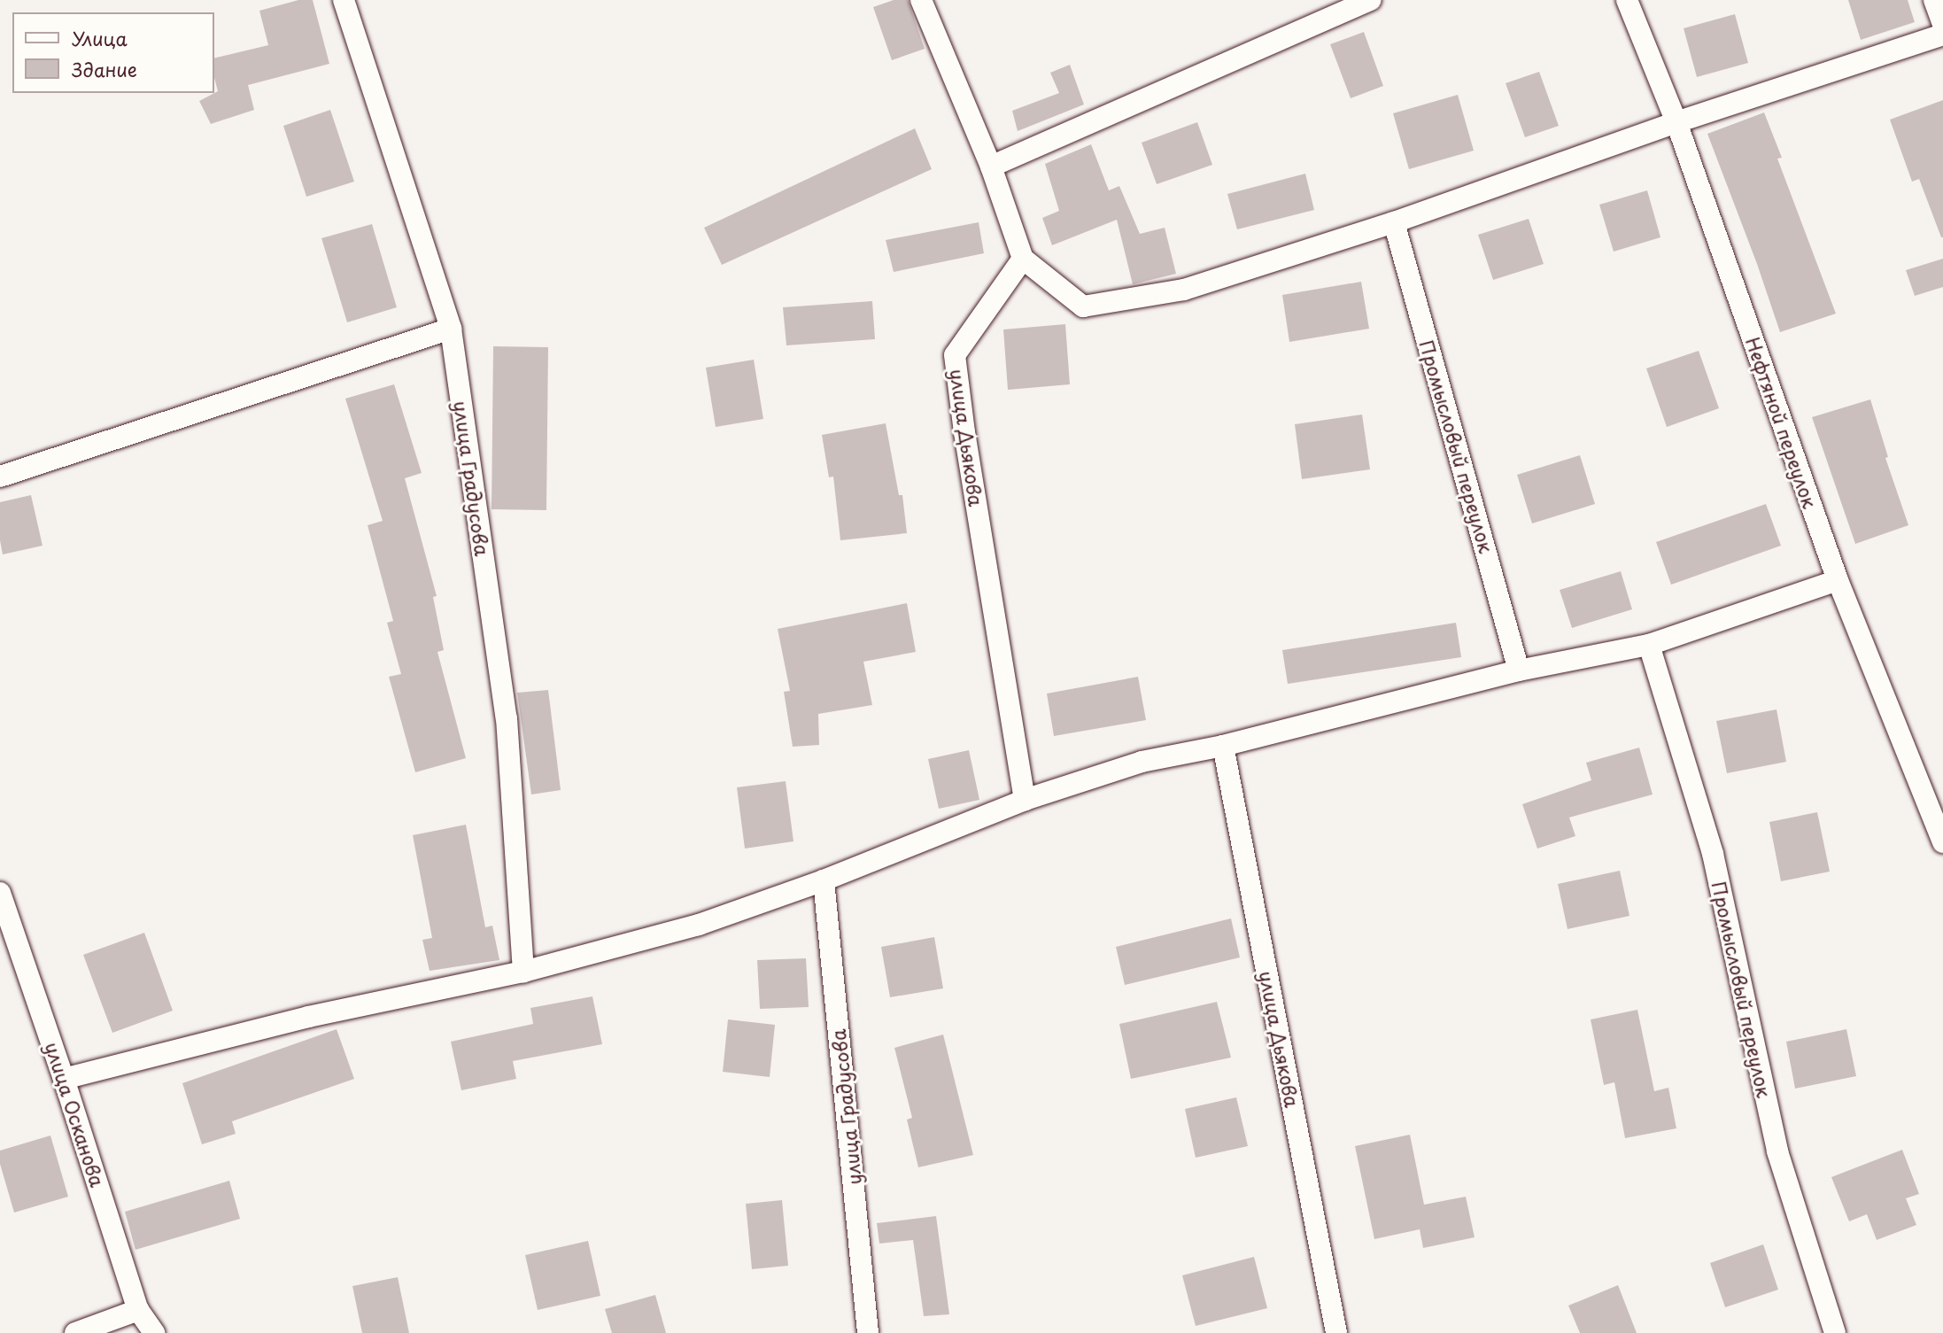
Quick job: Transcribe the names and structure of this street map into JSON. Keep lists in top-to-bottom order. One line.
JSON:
{"streets":{"street":["Нефтяной переулок","улица Дьякова","Промысловый переулок","улица Градусова","улица Осканова"]},"legend":["Улица","Здание"]}
